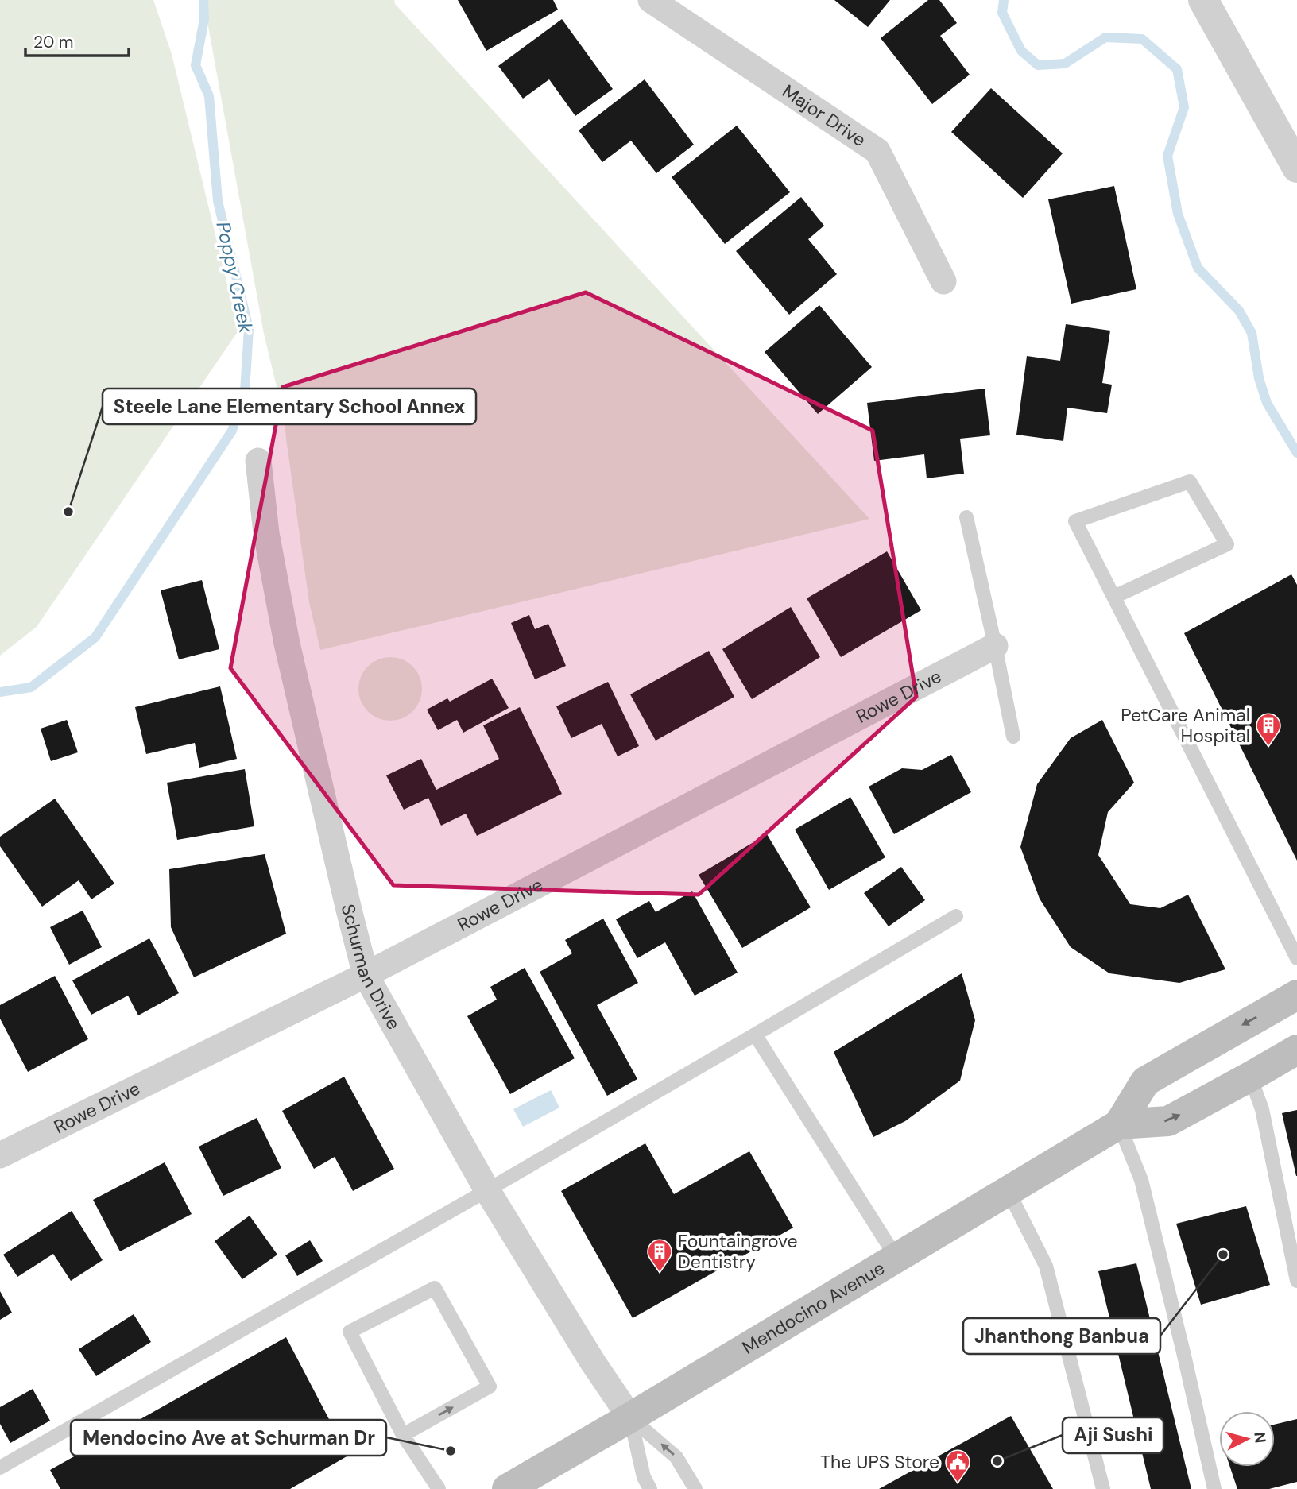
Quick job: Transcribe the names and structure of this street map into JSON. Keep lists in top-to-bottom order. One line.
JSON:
{"streets":{"main road":["Mendocino Avenue"],"street":["Major Drive","Rowe Drive","Schurman Drive"]},"crossings":[["Rowe Drive","Schurman Drive"],["Schurman Drive","Mendocino Avenue"]],"water":["Poppy Creek"],"places":{"other":["Steele Lane Elementary School Annex","Jhanthong Banbua","Mendocino Ave at Schurman Dr","Aji Sushi"],"building":["PetCare Animal Hospital","Fountaingrove Dentistry"],"public building":["The UPS Store"]},"scale_bar":"20 m","north":"right"}
